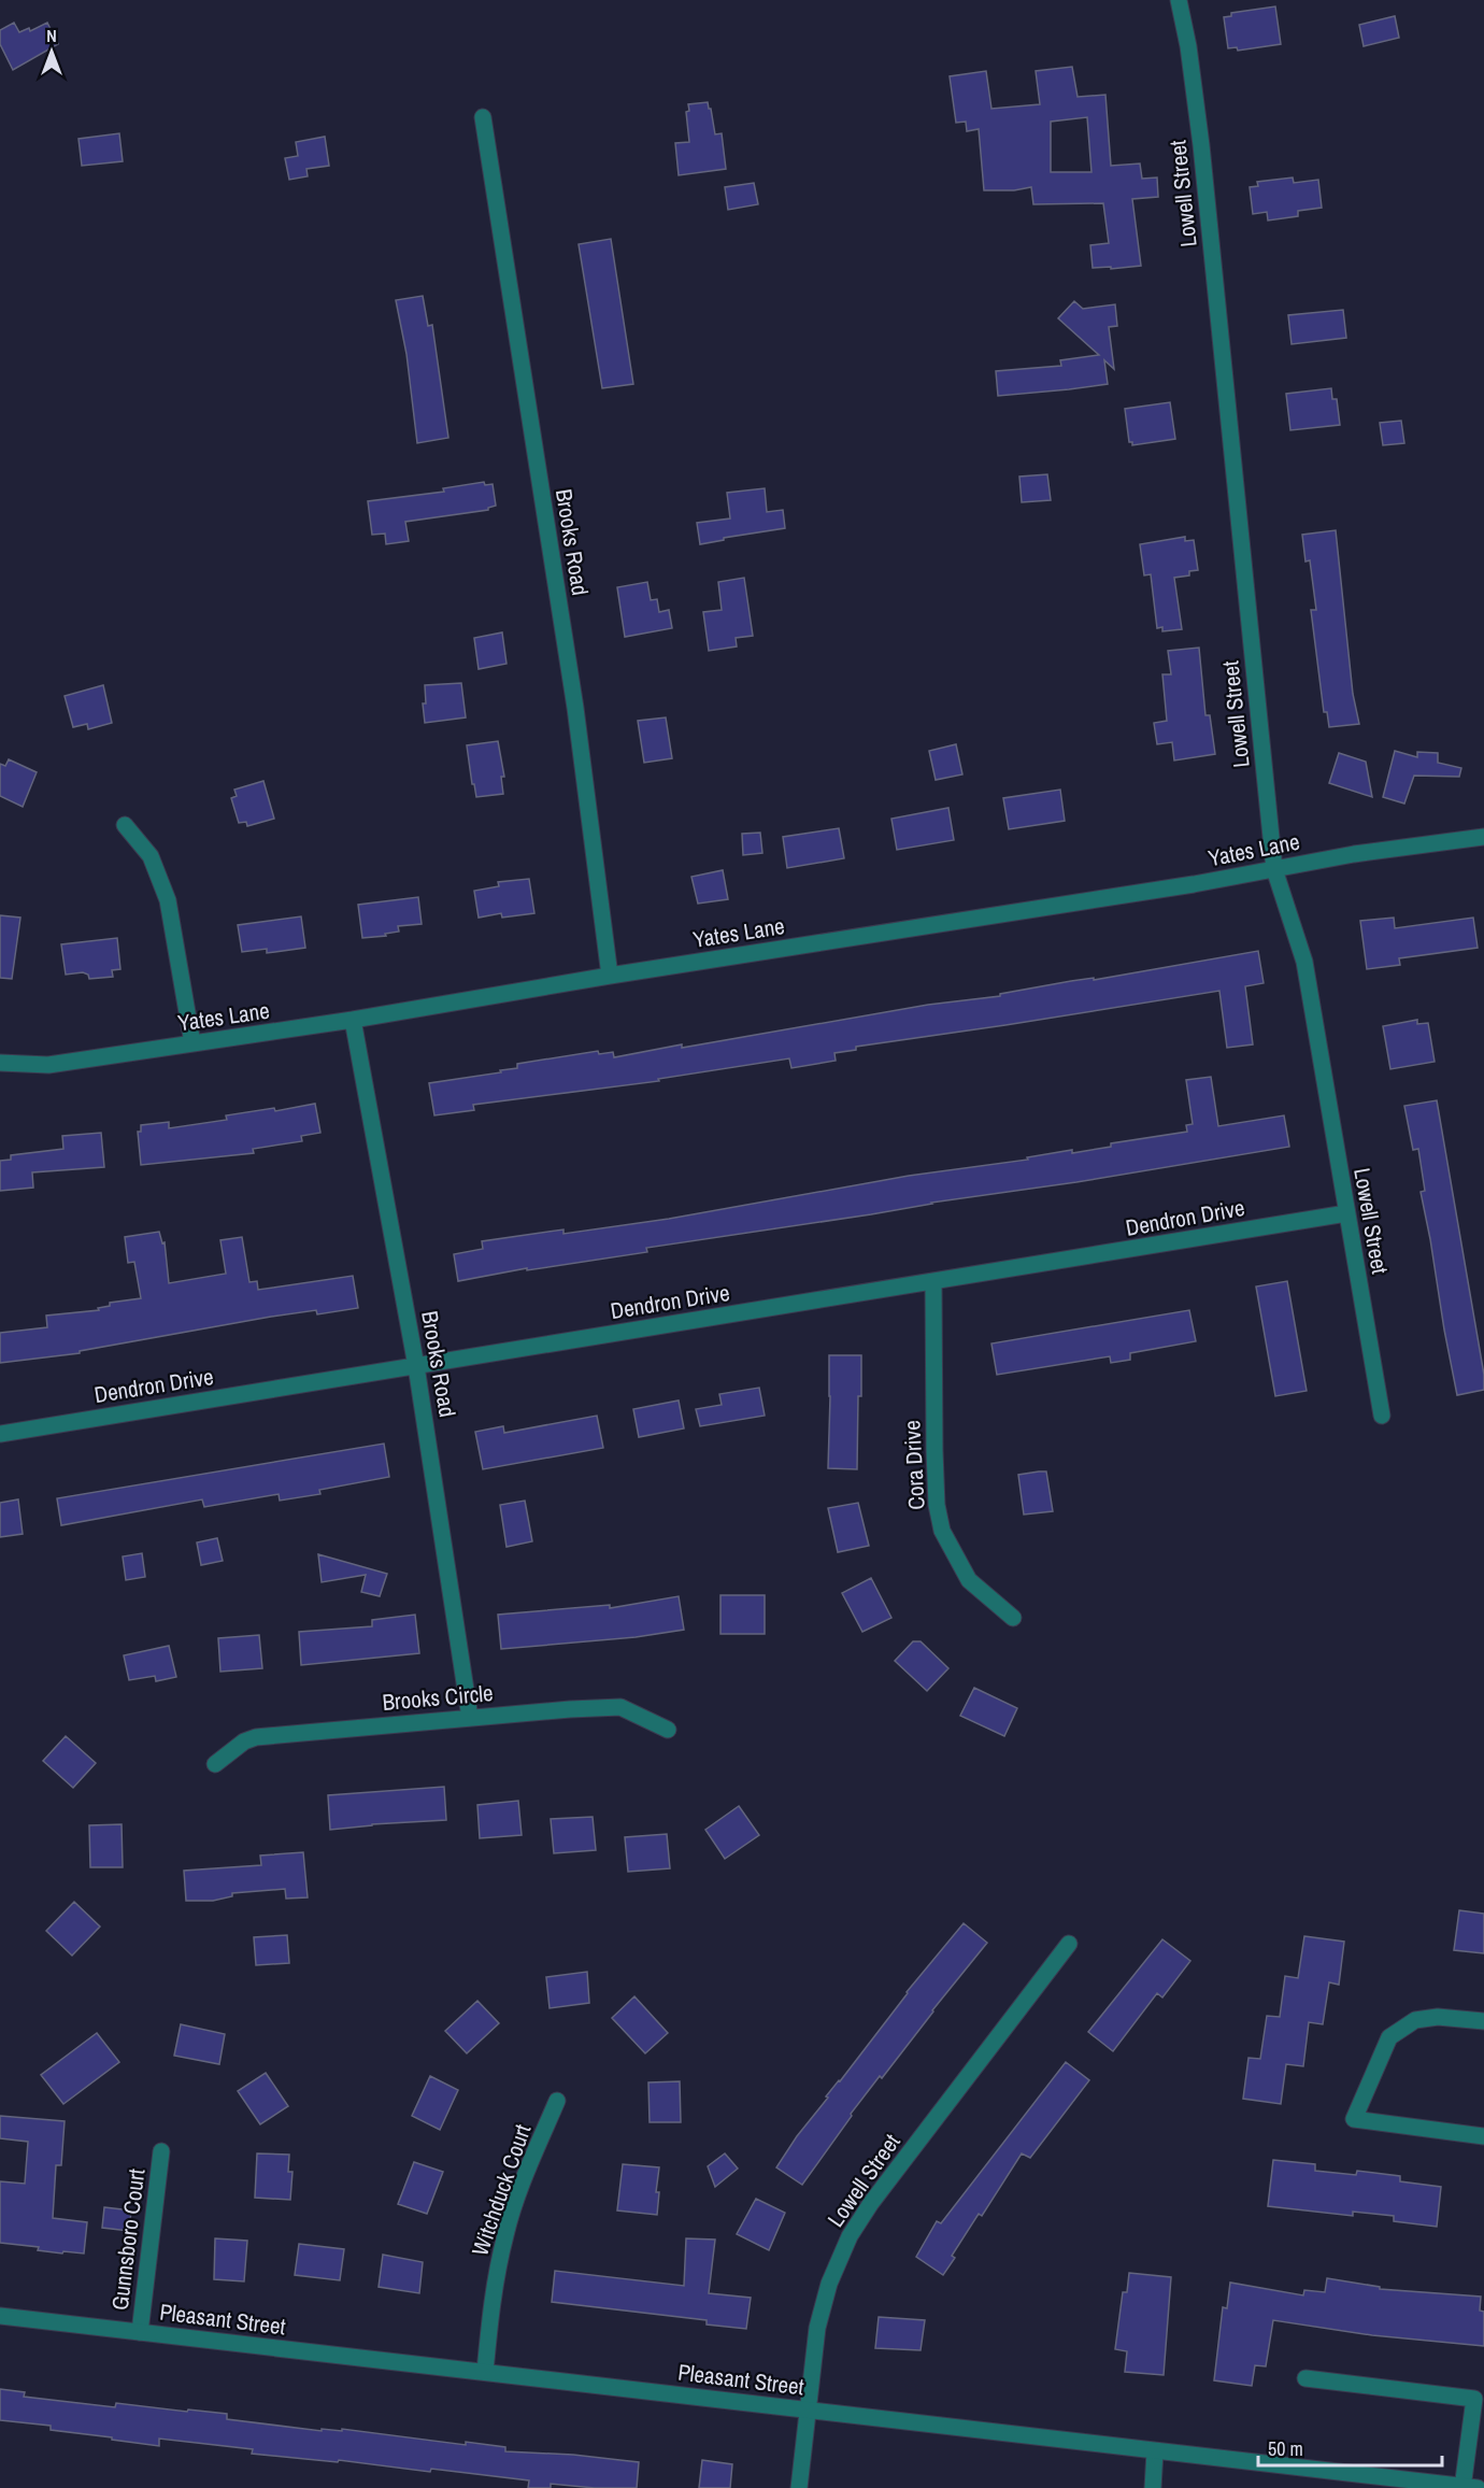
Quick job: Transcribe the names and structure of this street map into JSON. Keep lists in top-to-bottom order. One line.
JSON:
{"streets":{"street":["Lowell Street","Brooks Road","Yates Lane","Dendron Drive","Cora Drive","Brooks Circle","Witchduck Court","Gunnsboro Court","Pleasant Street"]},"crossings":[["Lowell Street","Yates Lane"],["Lowell Street","Dendron Drive"],["Lowell Street","Pleasant Street"],["Brooks Road","Yates Lane"],["Brooks Road","Dendron Drive"],["Brooks Road","Brooks Circle"],["Dendron Drive","Cora Drive"],["Witchduck Court","Pleasant Street"],["Gunnsboro Court","Pleasant Street"]],"scale_bar":"50 m","north":"top"}
